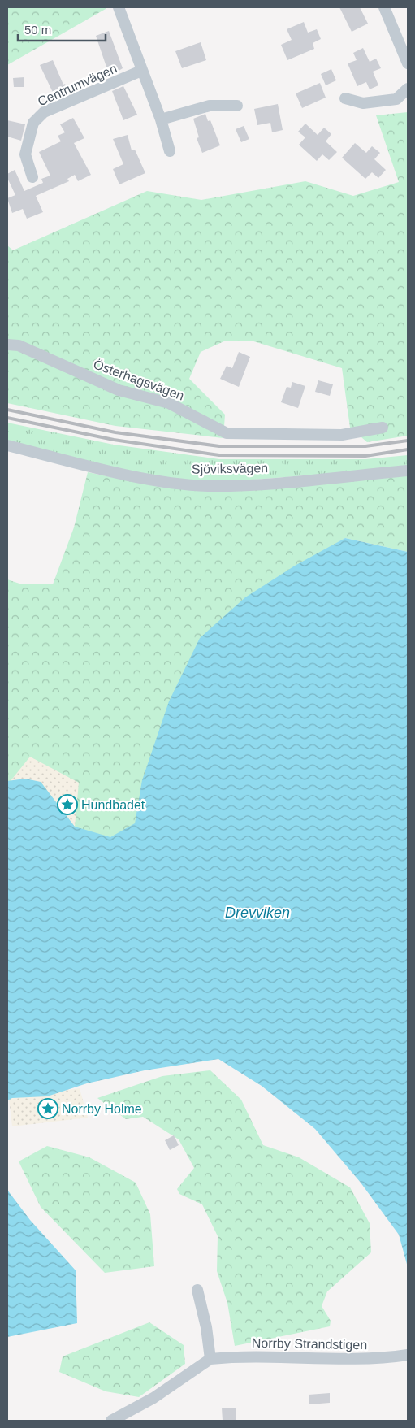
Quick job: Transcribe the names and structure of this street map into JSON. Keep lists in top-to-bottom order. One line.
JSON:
{"streets":{"street":["Centrumvägen","Österhagsvägen","Sjöviksvägen","Norrby Strandstigen"]},"water":["Drevviken"],"places":{"place":["Hundbadet","Norrby Holme"]},"scale_bar":"50 m"}
